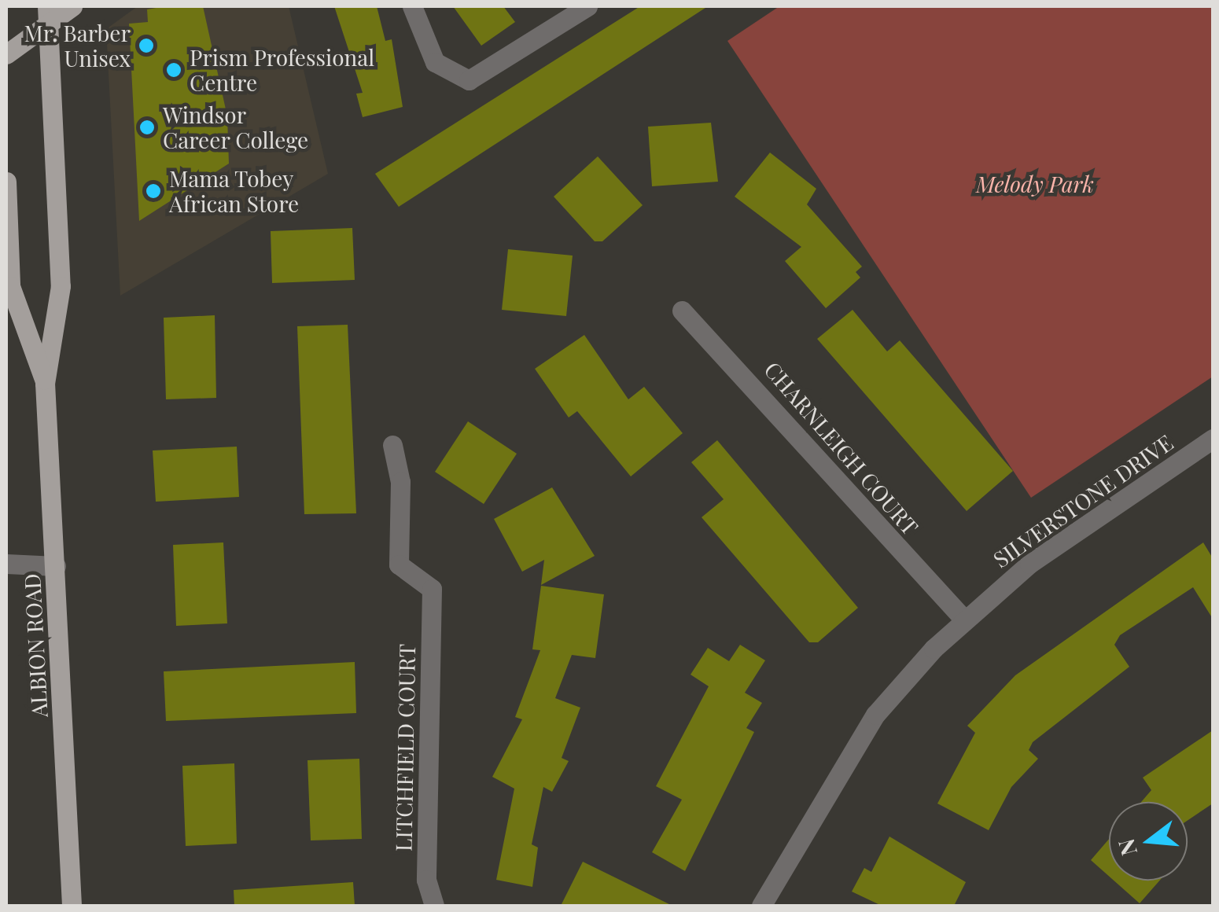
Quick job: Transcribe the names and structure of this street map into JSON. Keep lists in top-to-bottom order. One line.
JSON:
{"streets":{"main road":["ALBION ROAD"],"street":["CHARNLEIGH COURT","SILVERSTONE DRIVE","LITCHFIELD COURT"]},"crossings":[["CHARNLEIGH COURT","SILVERSTONE DRIVE"]],"parks":["Melody Park"],"places":["Mr. Barber Unisex","Prism Professional Centre","Windsor Career College","Mama Tobey African Store"],"north":"left"}
